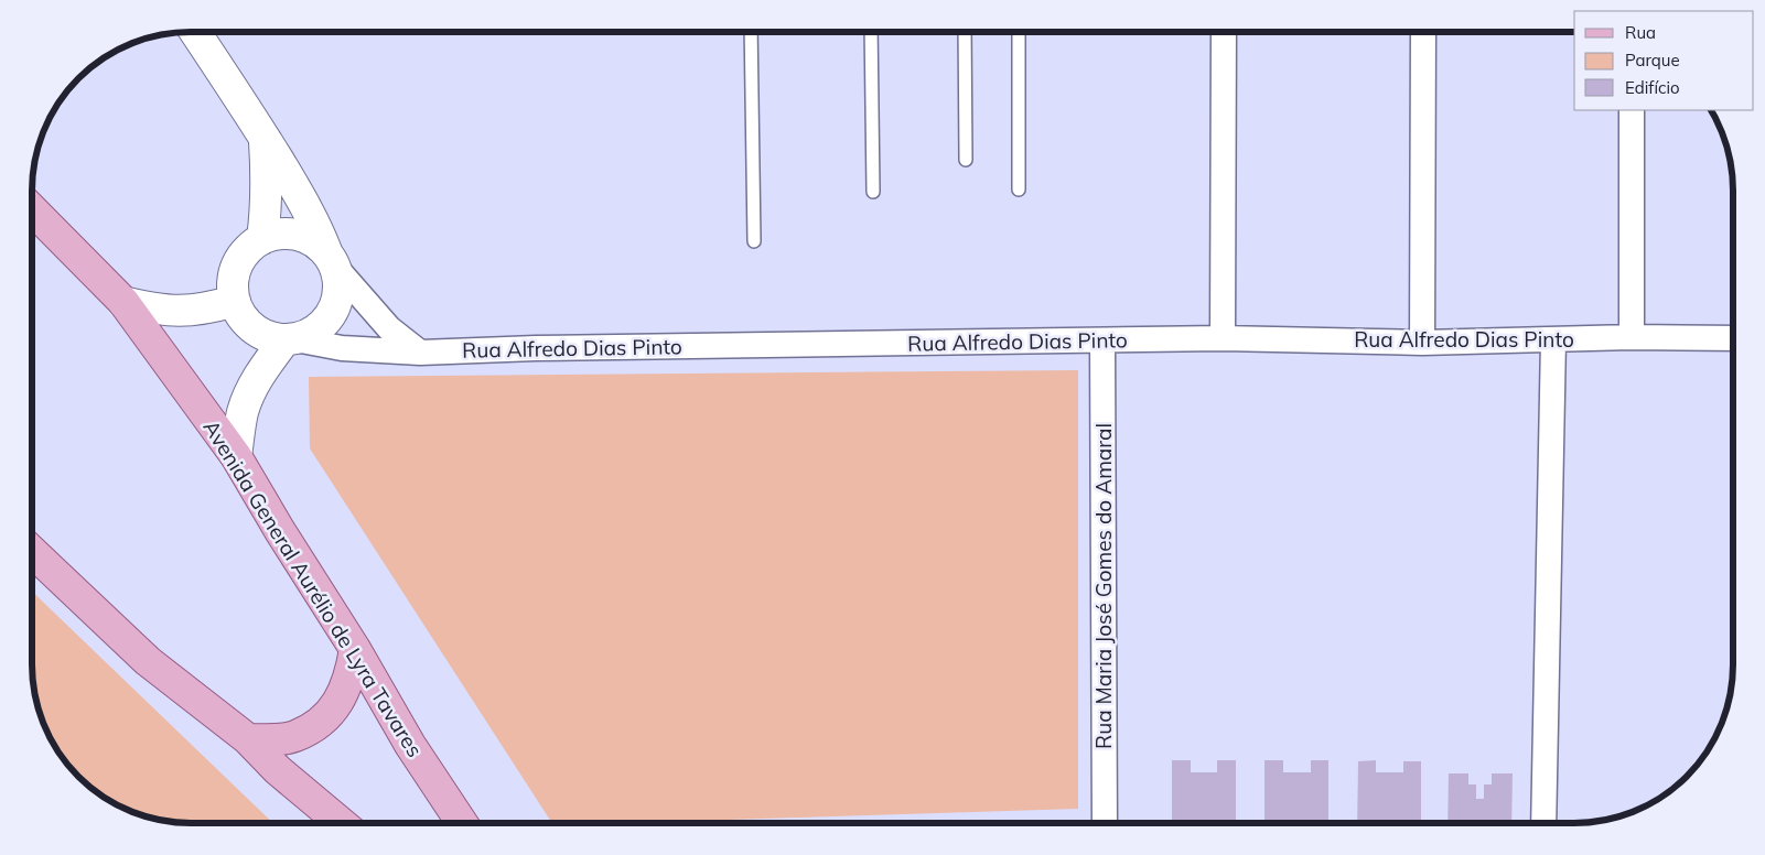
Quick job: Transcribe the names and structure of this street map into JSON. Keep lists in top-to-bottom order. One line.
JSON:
{"streets":{"main road":["Avenida General Aurélio de Lyra Tavares"],"street":["Rua Alfredo Dias Pinto","Rua Maria José Gomes do Amaral"]},"crossings":[["Rua Alfredo Dias Pinto","Rua Maria José Gomes do Amaral"]],"legend":["Rua","Parque","Edifício"]}
